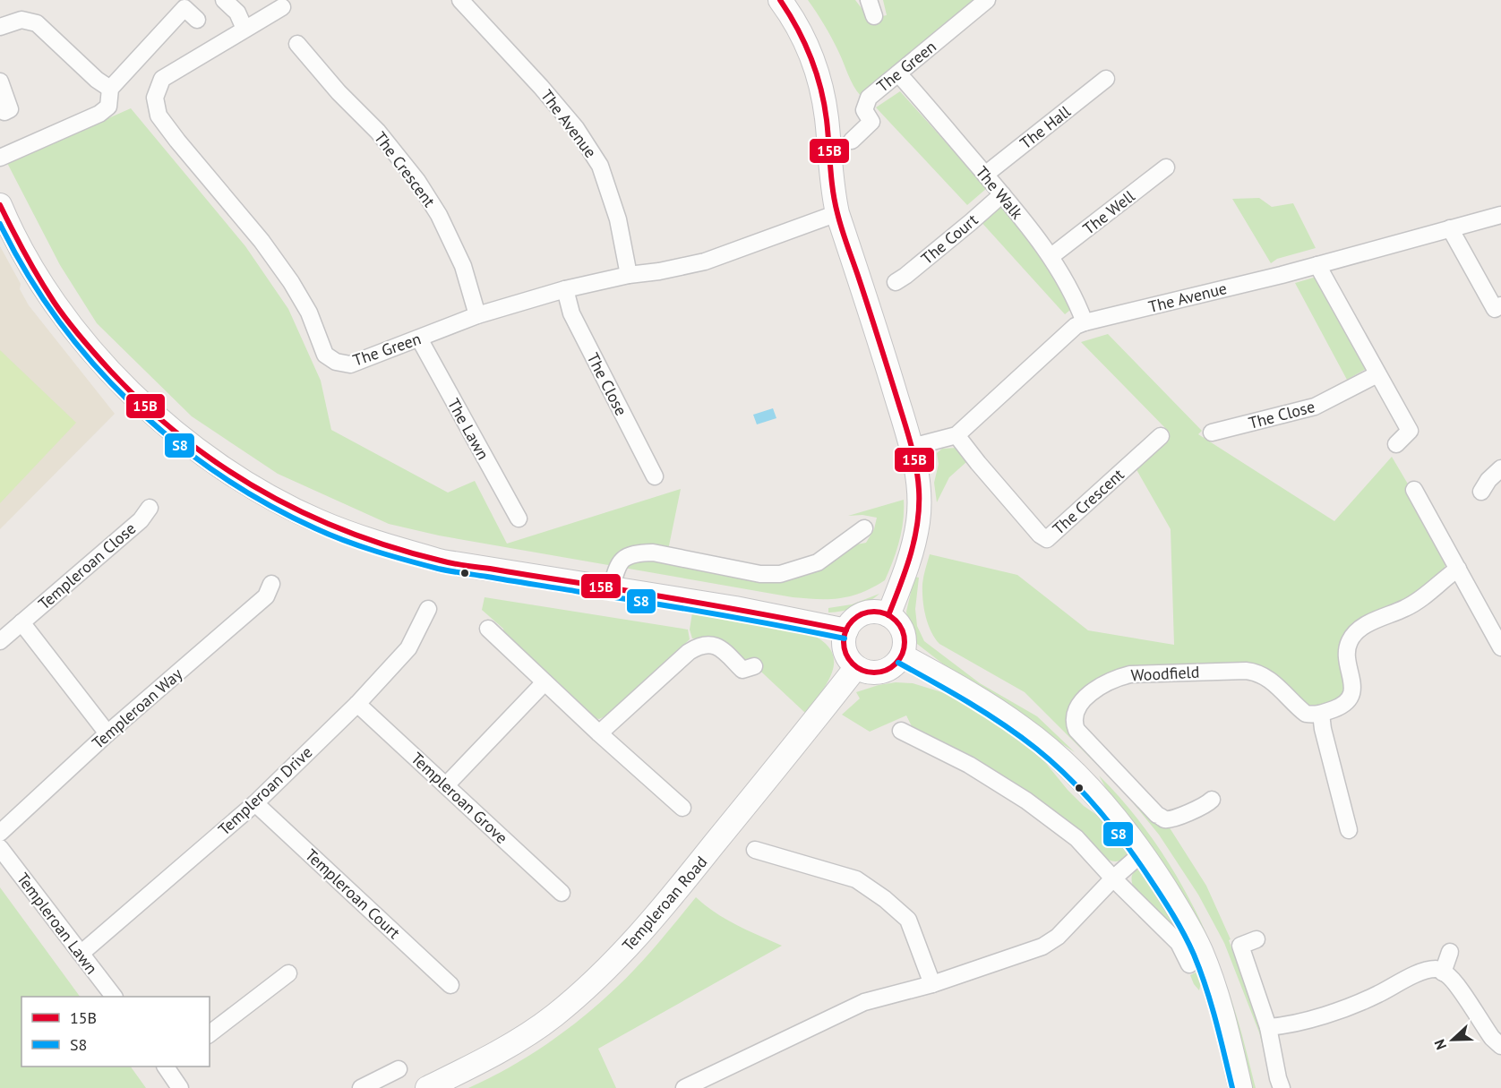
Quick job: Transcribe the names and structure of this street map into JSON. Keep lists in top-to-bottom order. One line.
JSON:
{"streets":{"main road":["Templeroan Road"],"street":["The Green","The Avenue","The Hall","The Crescent","The Walk","The Well","The Court","The Close","The Lawn","Templeroan Close","Woodfield","Templeroan Way","Templeroan Drive","Templeroan Grove","Templeroan Court","Templeroan Lawn"]},"crossings":[["The Green","The Avenue"],["The Green","The Crescent"],["The Green","The Walk"],["The Green","The Close"],["The Green","The Lawn"],["The Avenue","The Crescent"],["The Avenue","The Walk"],["The Hall","The Walk"],["The Walk","The Well"],["The Walk","The Court"],["Templeroan Drive","Templeroan Grove"],["Templeroan Drive","Templeroan Court"],["Templeroan Drive","Templeroan Lawn"]],"lines":["transit line 15B","transit line S8"],"legend":["15B","S8"],"north":"left"}
